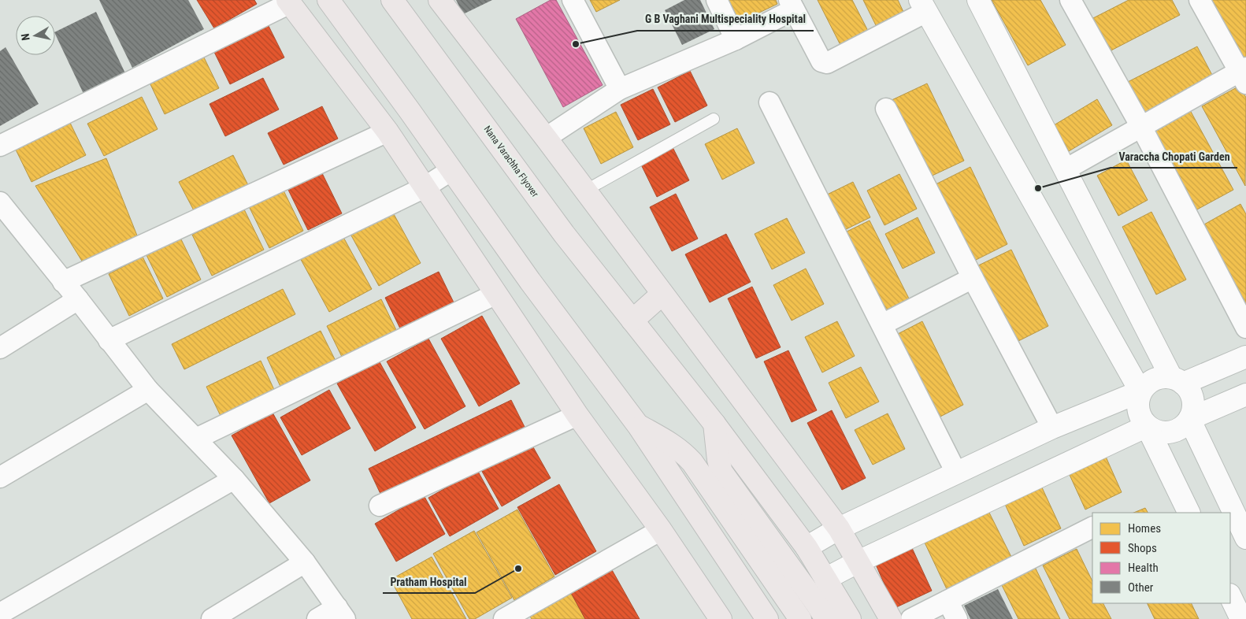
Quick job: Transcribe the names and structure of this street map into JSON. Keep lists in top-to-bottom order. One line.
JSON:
{"streets":{"main road":["Nana Varachha Flyover"]},"places":["G B Vaghani Multispeciality Hospital","Varaccha Chopati Garden","Pratham Hospital"],"legend":["Homes","Shops","Health","Other"],"north":"left"}
